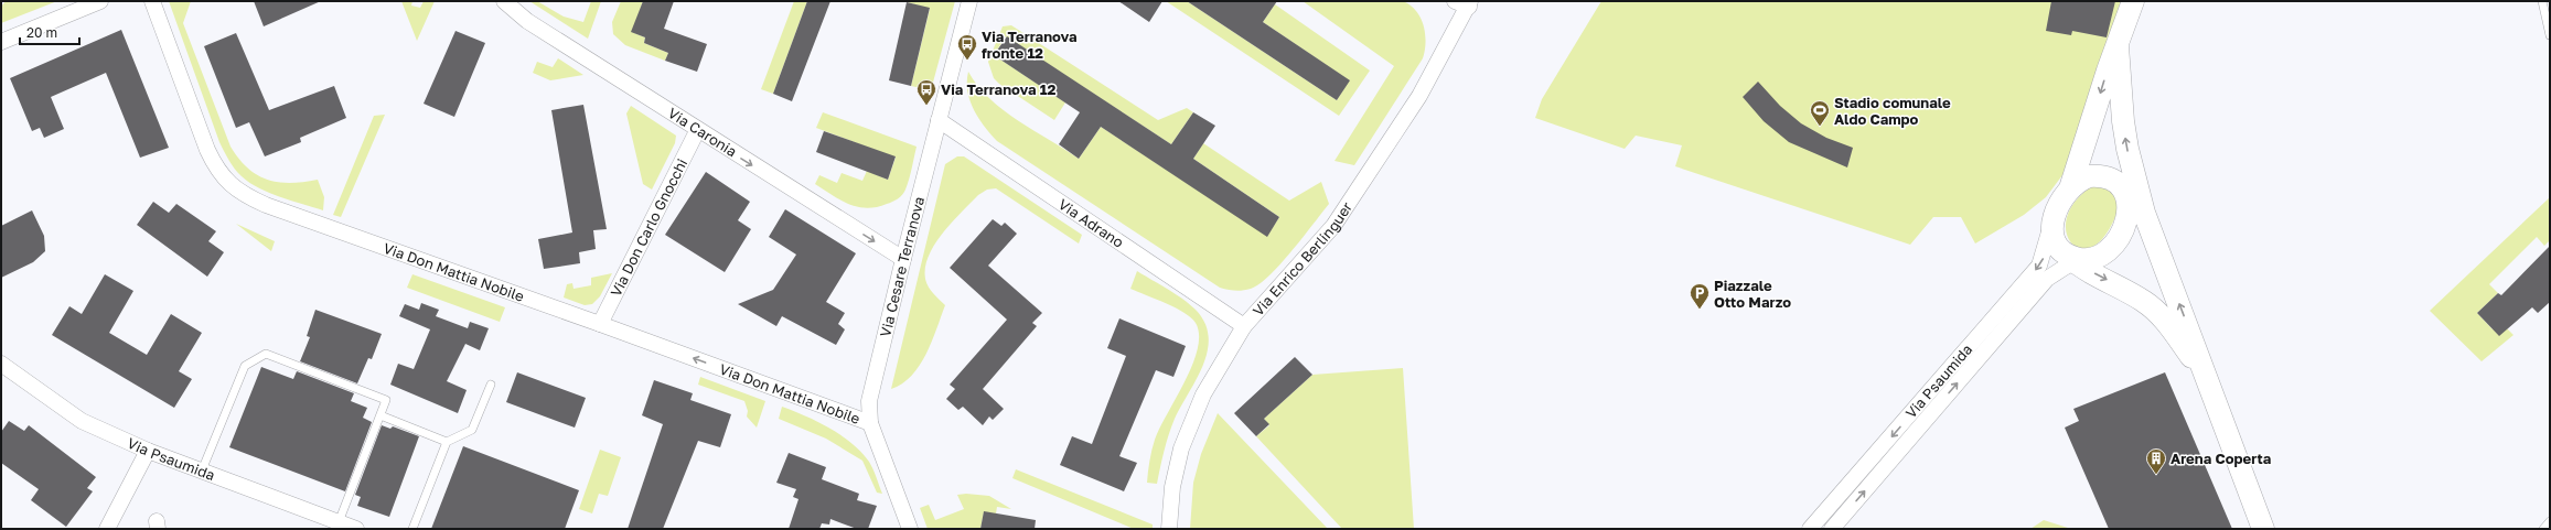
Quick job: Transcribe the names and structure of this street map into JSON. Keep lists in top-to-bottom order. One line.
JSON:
{"streets":{"street":["Via Caronia","Via Adrano","Via Don Carlo Gnocchi","Via Enrico Berlinguer","Via Cesare Terranova","Via Don Mattia Nobile","Via Psaumida"]},"crossings":[["Via Caronia","Via Don Carlo Gnocchi"],["Via Caronia","Via Cesare Terranova"],["Via Adrano","Via Enrico Berlinguer"],["Via Adrano","Via Cesare Terranova"],["Via Don Carlo Gnocchi","Via Don Mattia Nobile"],["Via Cesare Terranova","Via Don Mattia Nobile"]],"one_way":["Via Caronia"],"places":{"bus stop":["Via Terranova fronte 12","Via Terranova 12"],"sports":["Stadio comunale Aldo Campo"],"parking":["Piazzale Otto Marzo"],"building":["Arena Coperta"]},"scale_bar":"20 m"}
